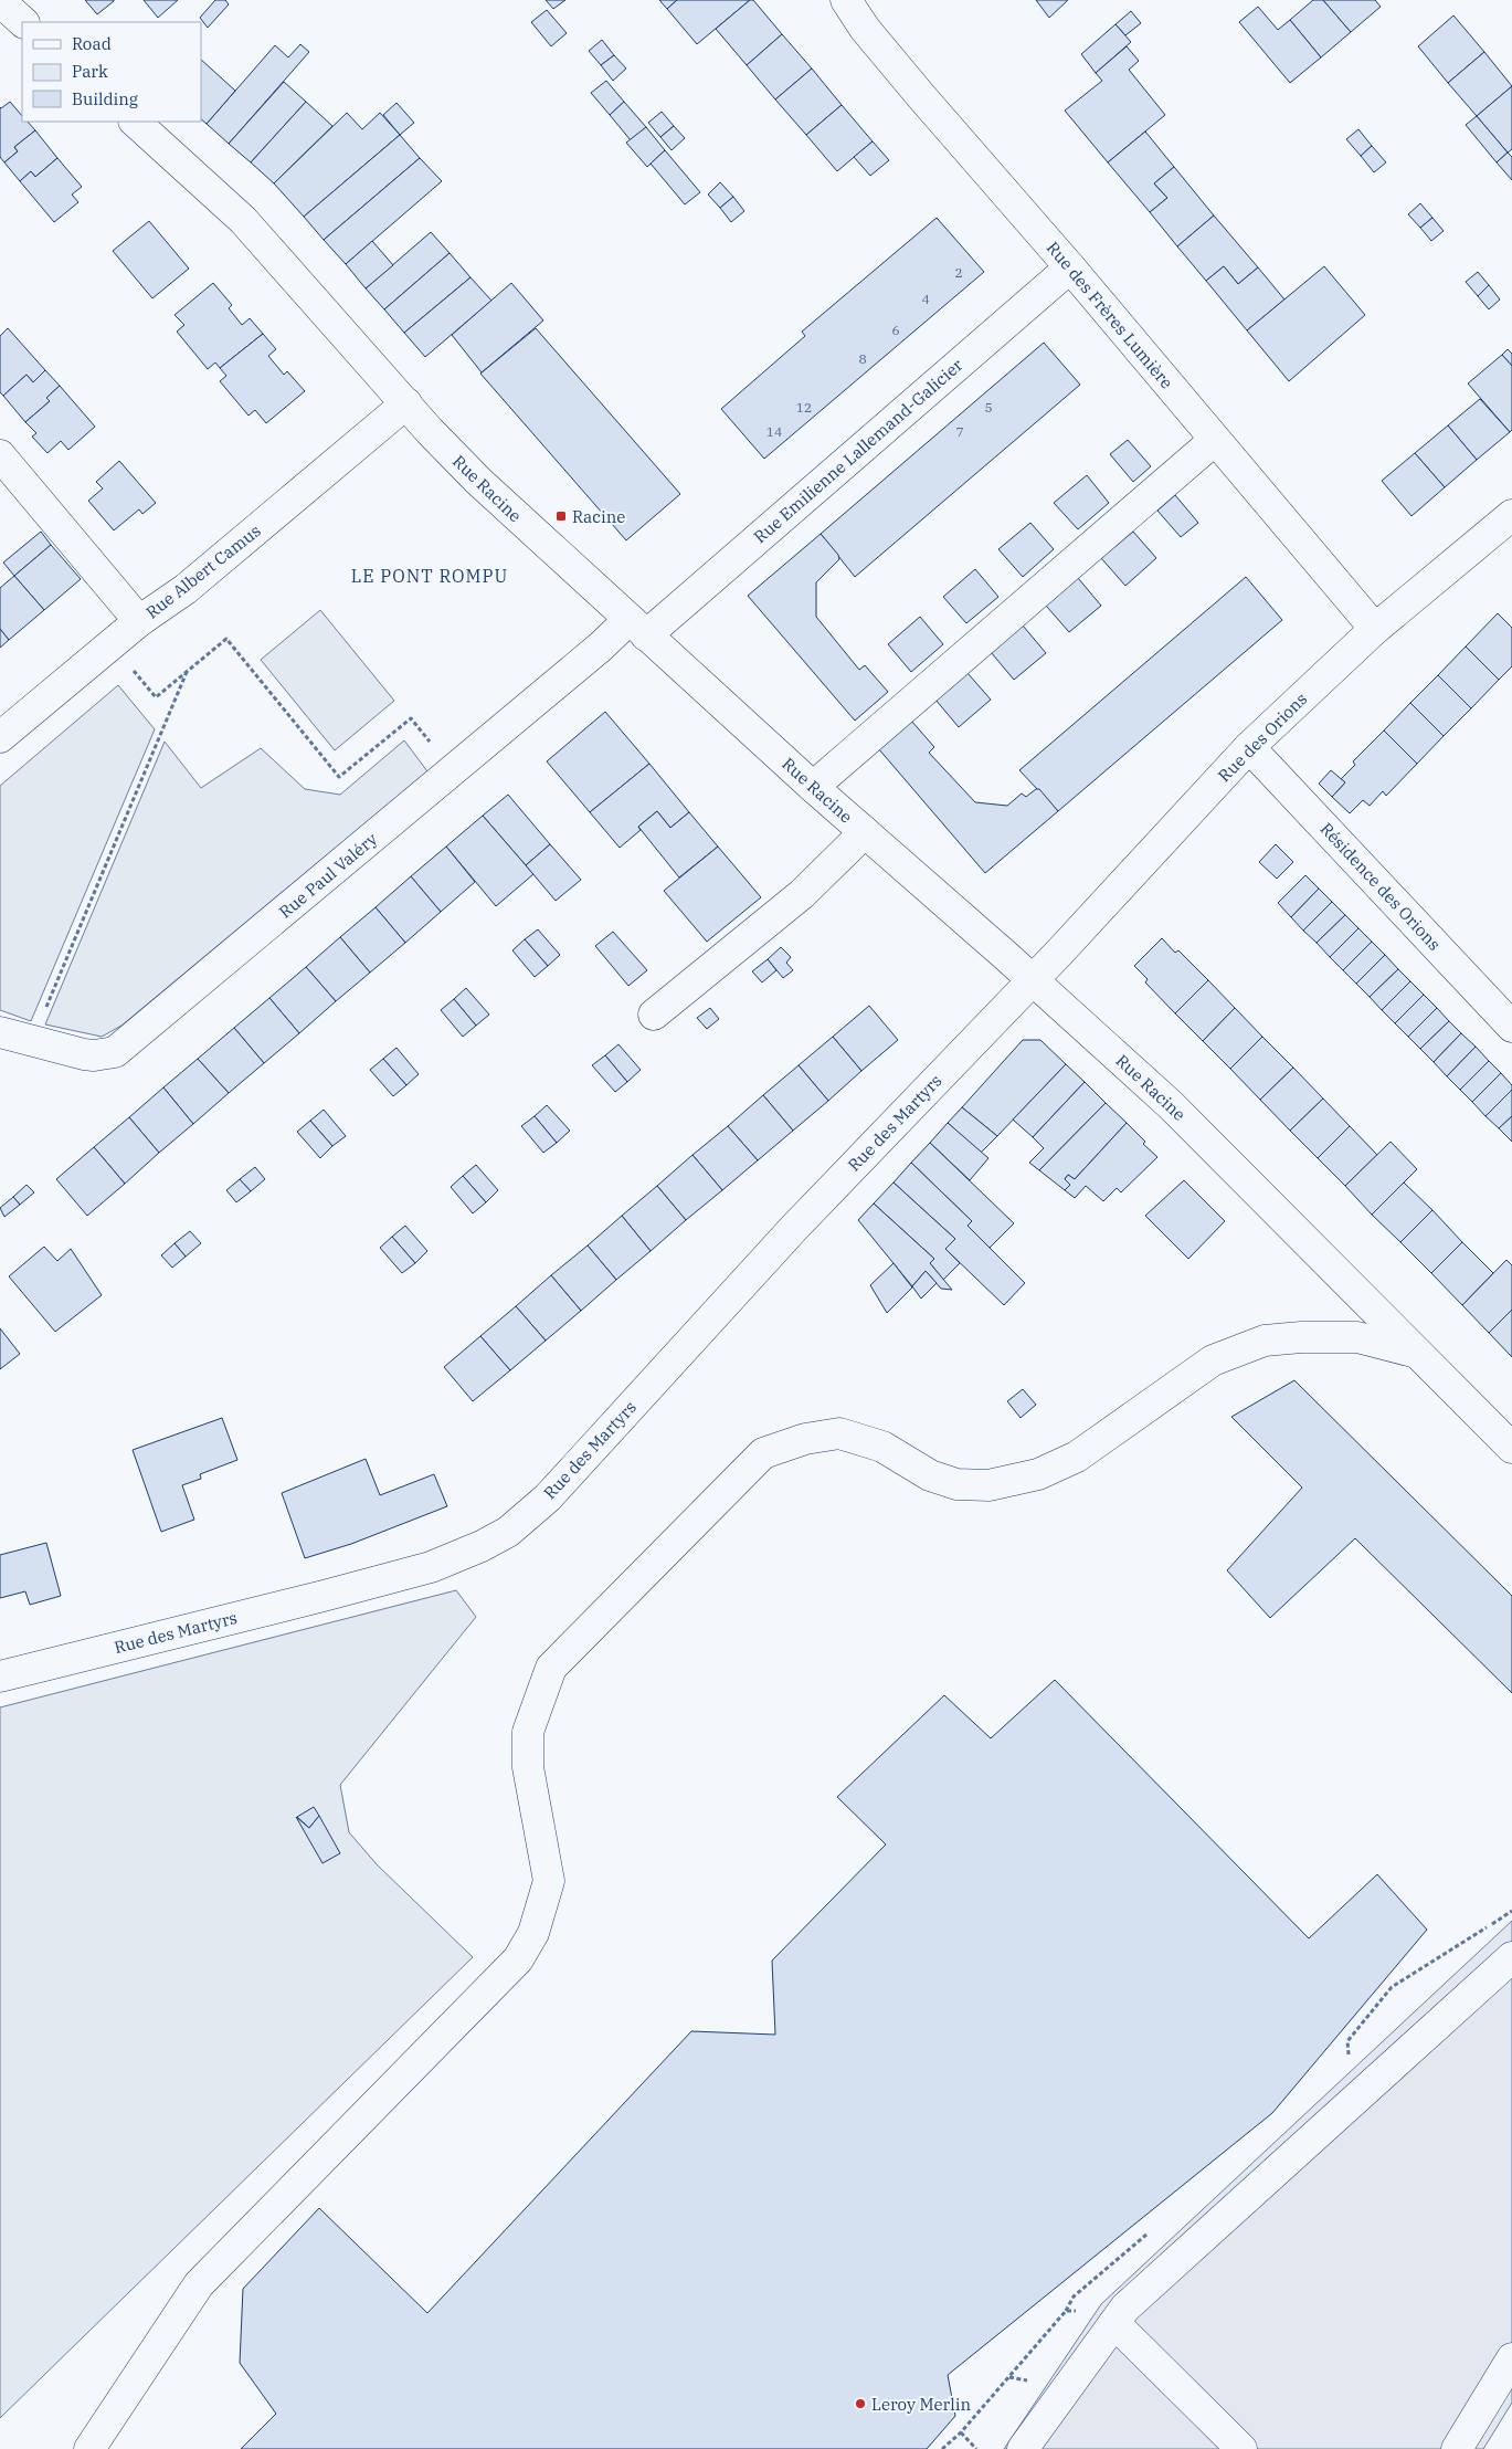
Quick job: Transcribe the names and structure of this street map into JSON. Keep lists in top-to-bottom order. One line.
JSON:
{"streets":{"street":["Rue des Frères Lumière","Rue Emilienne Lallemand-Galicier","Rue Racine","Rue Albert Camus","Rue des Orions","Rue Paul Valéry","Résidence des Orions","Rue des Martyrs"]},"crossings":[["Rue des Frères Lumière","Rue Emilienne Lallemand-Galicier"],["Rue des Frères Lumière","Rue des Orions"],["Rue Emilienne Lallemand-Galicier","Rue Racine"],["Rue Emilienne Lallemand-Galicier","Rue Paul Valéry"],["Rue Racine","Rue Albert Camus"],["Rue Racine","Rue des Orions"],["Rue Racine","Rue Paul Valéry"],["Rue Racine","Rue des Martyrs"],["Rue des Orions","Résidence des Orions"],["Rue des Orions","Rue des Martyrs"]],"districts":["LE PONT ROMPU"],"places":{"transit":["Racine"],"other":["Leroy Merlin"]},"house_numbers":["2","4","6","8","12","5","14","7"],"legend":["Road","Park","Building"]}
